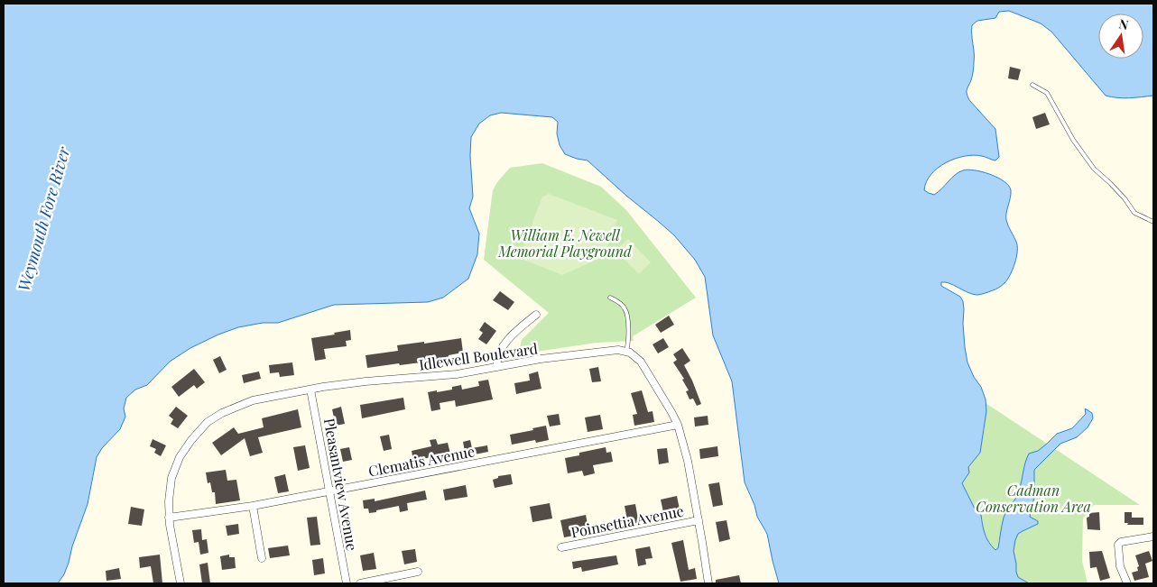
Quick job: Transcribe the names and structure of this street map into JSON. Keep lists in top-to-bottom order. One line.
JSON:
{"streets":{"street":["Idlewell Boulevard","Clematis Avenue","Pleasantview Avenue","Poinsettia Avenue"]},"crossings":[["Idlewell Boulevard","Clematis Avenue"],["Idlewell Boulevard","Pleasantview Avenue"],["Clematis Avenue","Pleasantview Avenue"]],"water":["Weymouth Fore River"],"parks":["William E. Newell Memorial Playground","Cadman Conservation Area"],"north":"top"}
